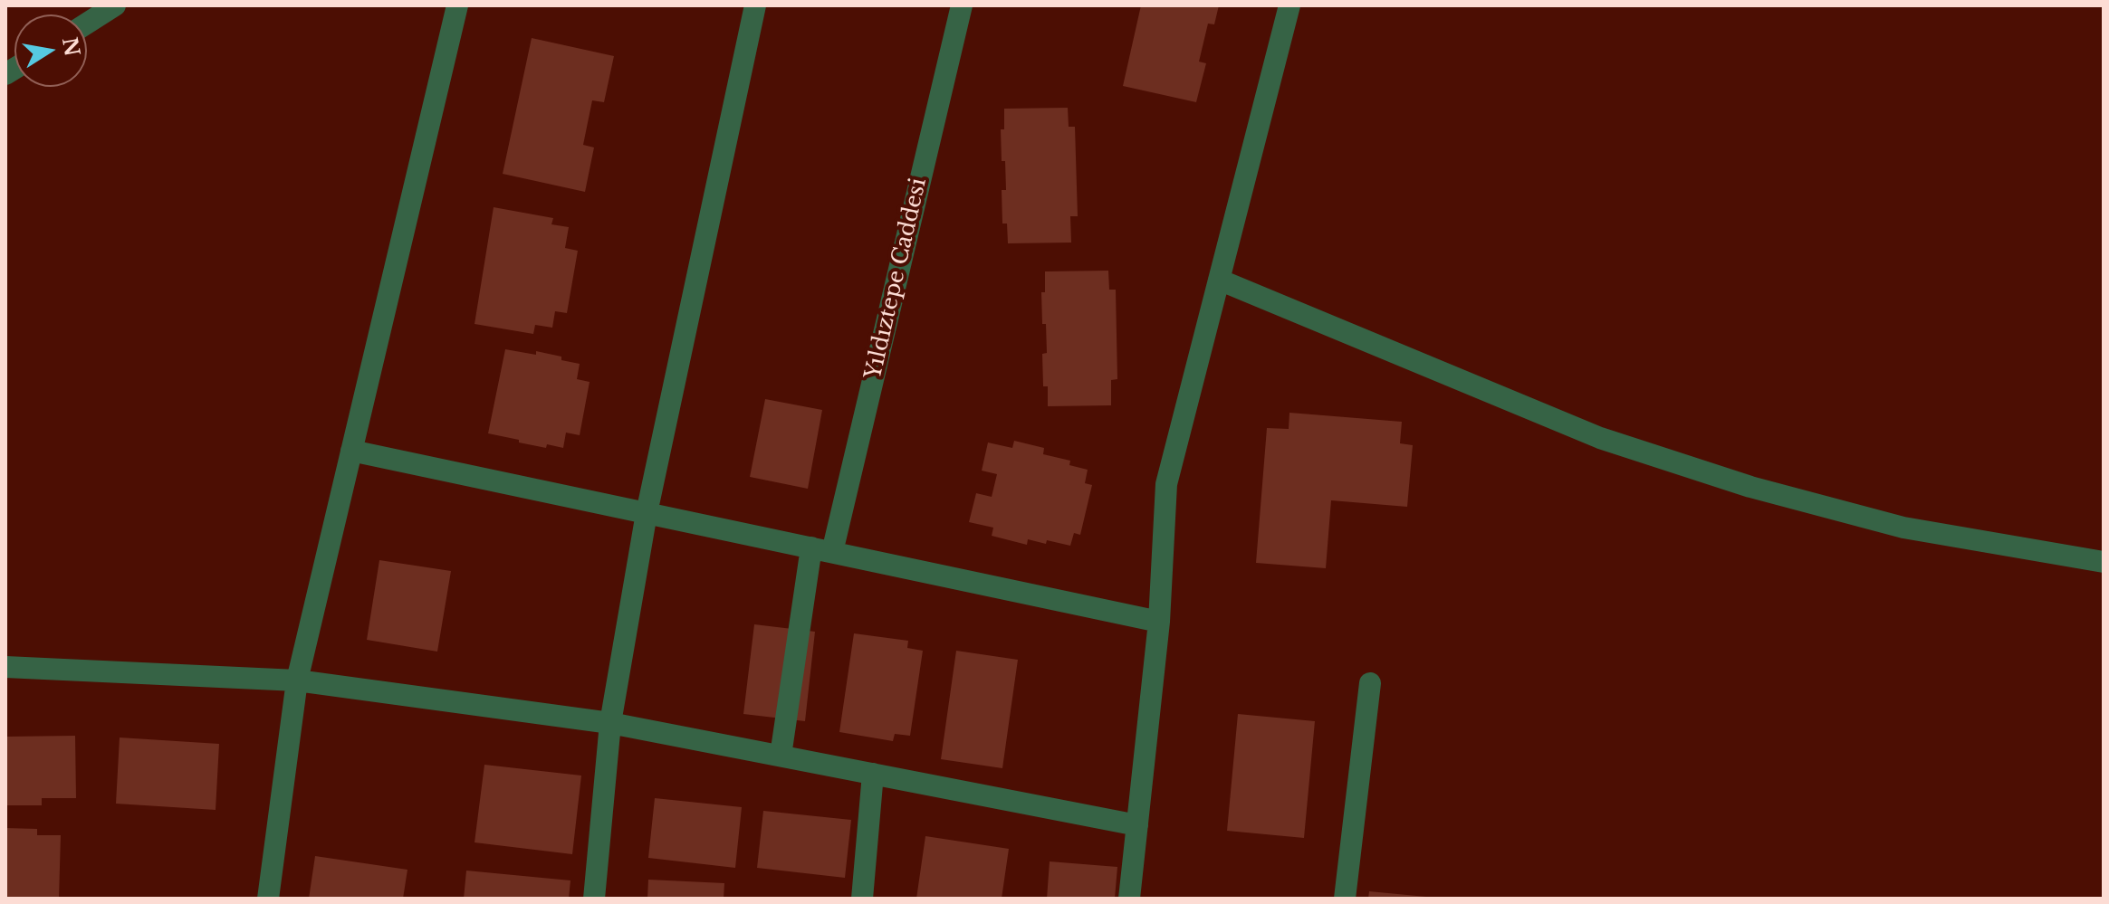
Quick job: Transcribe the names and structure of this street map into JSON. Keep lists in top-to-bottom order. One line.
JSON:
{"streets":{"street":["Yıldıztepe Caddesi"]},"north":"right"}
